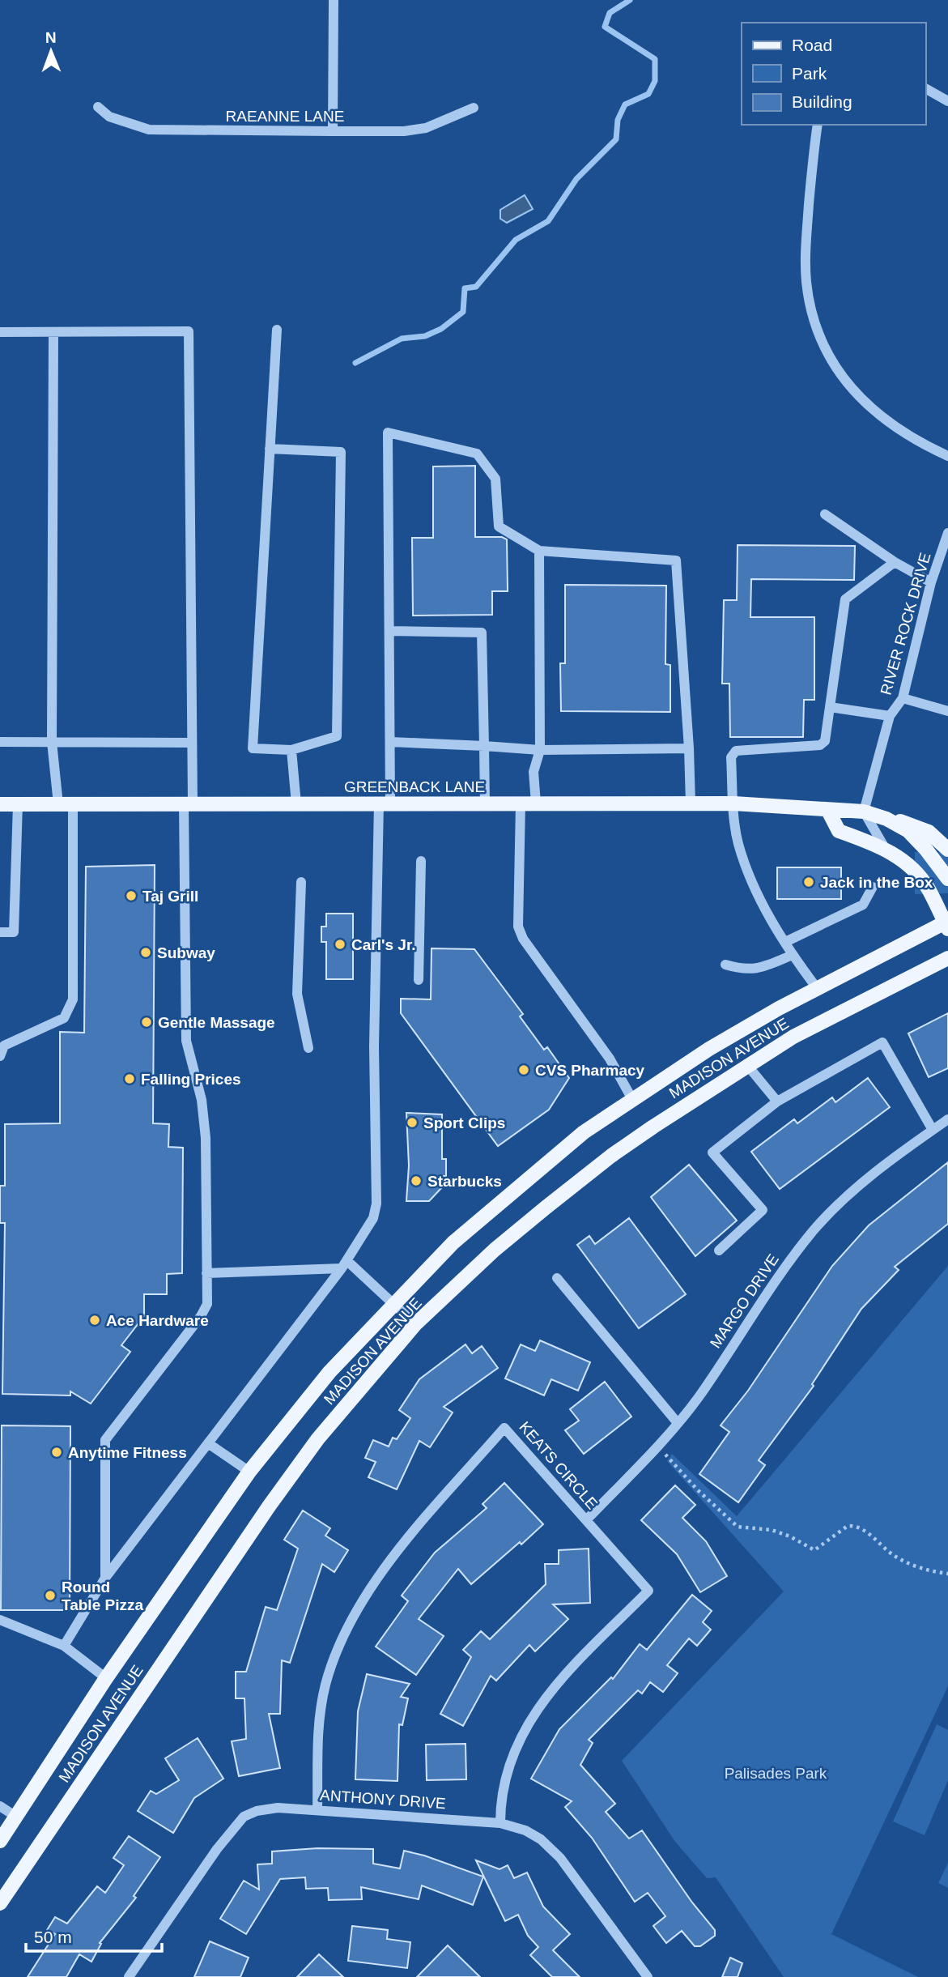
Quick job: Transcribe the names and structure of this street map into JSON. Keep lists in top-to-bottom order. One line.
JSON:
{"streets":{"main road":["GREENBACK LANE","MADISON AVENUE"],"street":["RAEANNE LANE","RIVER ROCK DRIVE","MARGO DRIVE","KEATS CIRCLE","ANTHONY DRIVE"]},"crossings":[["RIVER ROCK DRIVE","GREENBACK LANE"],["MARGO DRIVE","KEATS CIRCLE"],["KEATS CIRCLE","ANTHONY DRIVE"]],"parks":["Palisades Park"],"places":["Jack in the Box","Taj Grill","Carl's Jr.","Subway","Gentle Massage","CVS Pharmacy","Falling Prices","Sport Clips","Starbucks","Ace Hardware","Anytime Fitness","Round Table Pizza"],"legend":["Road","Park","Building"],"scale_bar":"50 m","north":"top"}
